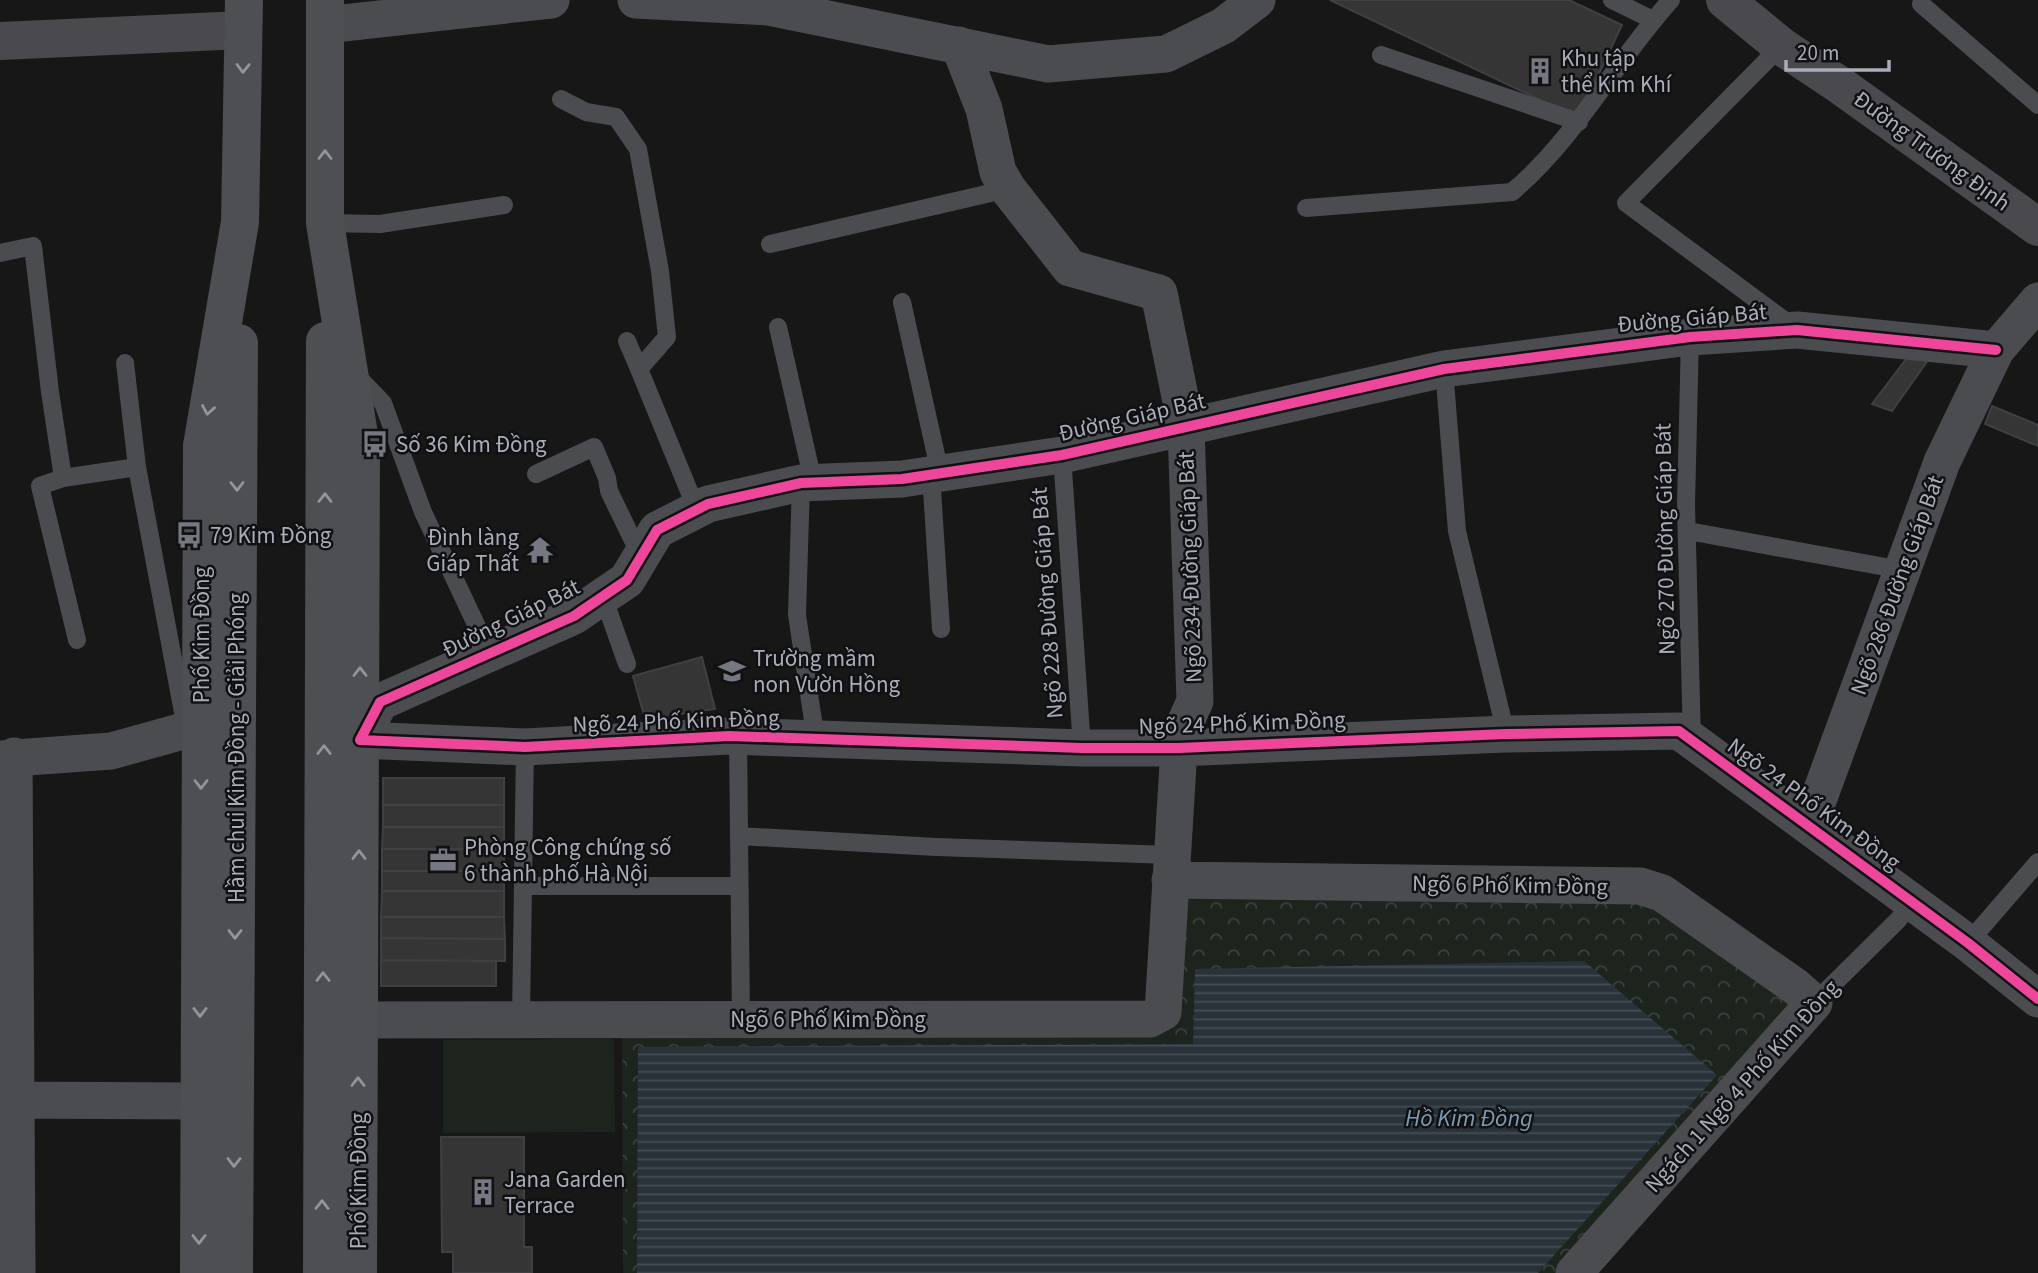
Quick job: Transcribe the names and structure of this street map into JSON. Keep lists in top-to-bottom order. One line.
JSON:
{"streets":{"main road":["Đường Trương Định","Phố Kim Đồng","Hầm chui Kim Đồng - Giải Phóng"],"street":["Đường Giáp Bát","Ngõ 234 Đường Giáp Bát","Ngõ 286 Đường Giáp Bát","Ngõ 24 Phố Kim Đồng","Ngõ 6 Phố Kim Đồng","Ngách 1 Ngõ 4 Phố Kim Đồng"],"lane":["Ngõ 270 Đường Giáp Bát","Ngõ 228 Đường Giáp Bát"]},"crossings":[["Đường Giáp Bát","Ngõ 270 Đường Giáp Bát"],["Đường Giáp Bát","Ngõ 234 Đường Giáp Bát"],["Đường Giáp Bát","Ngõ 286 Đường Giáp Bát"],["Đường Giáp Bát","Ngõ 228 Đường Giáp Bát"],["Đường Giáp Bát","Phố Kim Đồng"],["Đường Giáp Bát","Ngõ 24 Phố Kim Đồng"],["Ngõ 270 Đường Giáp Bát","Ngõ 24 Phố Kim Đồng"],["Ngõ 234 Đường Giáp Bát","Ngõ 24 Phố Kim Đồng"],["Ngõ 234 Đường Giáp Bát","Ngõ 6 Phố Kim Đồng"],["Ngõ 286 Đường Giáp Bát","Ngõ 24 Phố Kim Đồng"],["Ngõ 228 Đường Giáp Bát","Ngõ 24 Phố Kim Đồng"],["Phố Kim Đồng","Ngõ 24 Phố Kim Đồng"],["Phố Kim Đồng","Hầm chui Kim Đồng - Giải Phóng"],["Phố Kim Đồng","Ngõ 6 Phố Kim Đồng"],["Ngõ 24 Phố Kim Đồng","Ngõ 6 Phố Kim Đồng"],["Ngõ 24 Phố Kim Đồng","Ngách 1 Ngõ 4 Phố Kim Đồng"],["Ngõ 6 Phố Kim Đồng","Ngách 1 Ngõ 4 Phố Kim Đồng"]],"water":["Hồ Kim Đồng"],"places":{"building":["Khu tập thể Kim Khí","Jana Garden Terrace"],"bus stop":["Số 36 Kim Đồng","79 Kim Đồng"],"temple":["Đình làng Giáp Thất"],"school or university":["Trường mầm non Vườn Hồng"],"office":["Phòng Công chứng số 6 thành phố Hà Nội"]},"scale_bar":"20 m"}
